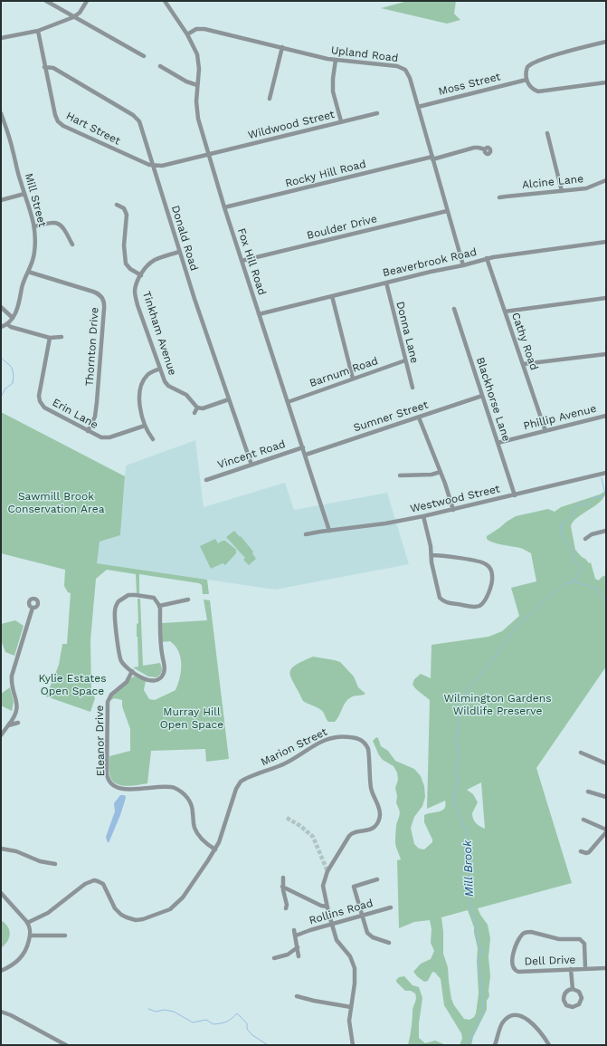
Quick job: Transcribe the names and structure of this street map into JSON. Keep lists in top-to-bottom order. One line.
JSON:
{"streets":{"street":["Upland Road","Moss Street","Wildwood Street","Hart Street","Rocky Hill Road","Alcine Lane","Mill Street","Boulder Drive","Donald Road","Fox Hill Road","Beaverbrook Road","Donna Lane","Tinkham Avenue","Cathy Road","Thornton Drive","Barnum Road","Blackhorse Lane","Erin Lane","Sumner Street","Phillip Avenue","Vincent Road","Westwood Street","Eleanor Drive","Marion Street","Rollins Road","Dell Drive"]},"crossings":[["Upland Road","Moss Street"],["Upland Road","Rocky Hill Road"],["Upland Road","Boulder Drive"],["Upland Road","Fox Hill Road"],["Upland Road","Beaverbrook Road"],["Wildwood Street","Hart Street"],["Wildwood Street","Fox Hill Road"],["Hart Street","Donald Road"],["Hart Street","Fox Hill Road"],["Rocky Hill Road","Fox Hill Road"],["Mill Street","Thornton Drive"],["Boulder Drive","Fox Hill Road"],["Donald Road","Tinkham Avenue"],["Donald Road","Vincent Road"],["Fox Hill Road","Beaverbrook Road"],["Fox Hill Road","Barnum Road"],["Fox Hill Road","Sumner Street"],["Fox Hill Road","Vincent Road"],["Fox Hill Road","Westwood Street"],["Beaverbrook Road","Donna Lane"],["Beaverbrook Road","Cathy Road"],["Donna Lane","Barnum Road"],["Cathy Road","Phillip Avenue"],["Thornton Drive","Erin Lane"],["Blackhorse Lane","Sumner Street"],["Blackhorse Lane","Phillip Avenue"],["Blackhorse Lane","Westwood Street"],["Eleanor Drive","Marion Street"],["Marion Street","Rollins Road"]],"water":["Mill Brook"],"parks":["Sawmill Brook Conservation Area","Kylie Estates Open Space","Wilmington Gardens Wildlife Preserve","Murray Hill Open Space"]}
